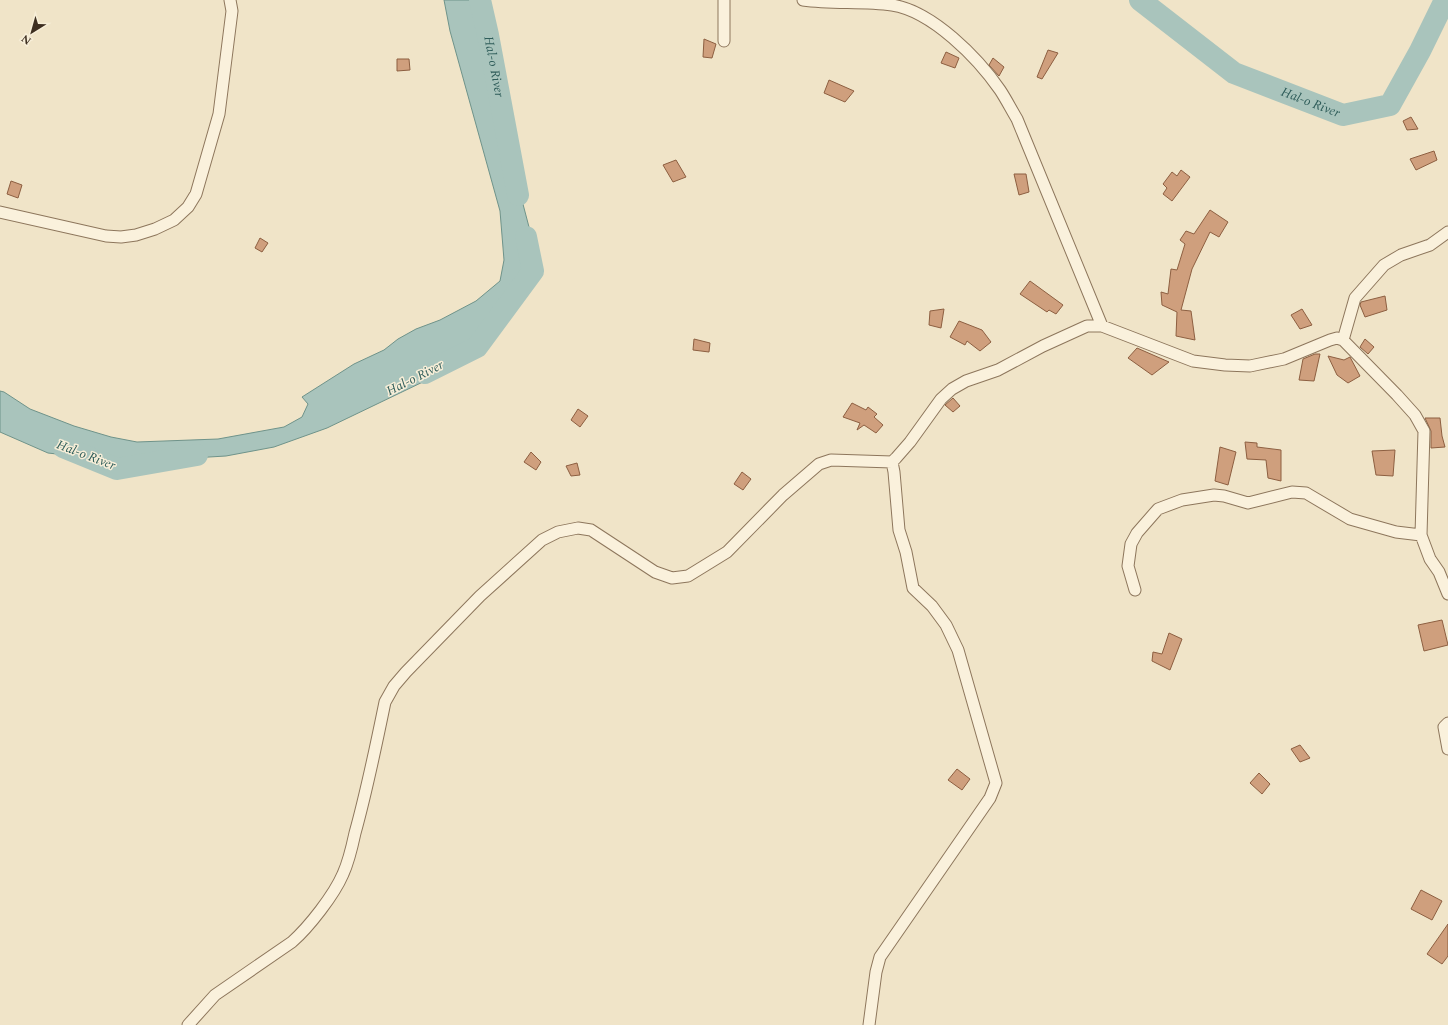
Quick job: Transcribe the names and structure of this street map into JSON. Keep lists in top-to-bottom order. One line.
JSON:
{"water":["Hal-o River"],"north":"bottom left"}
